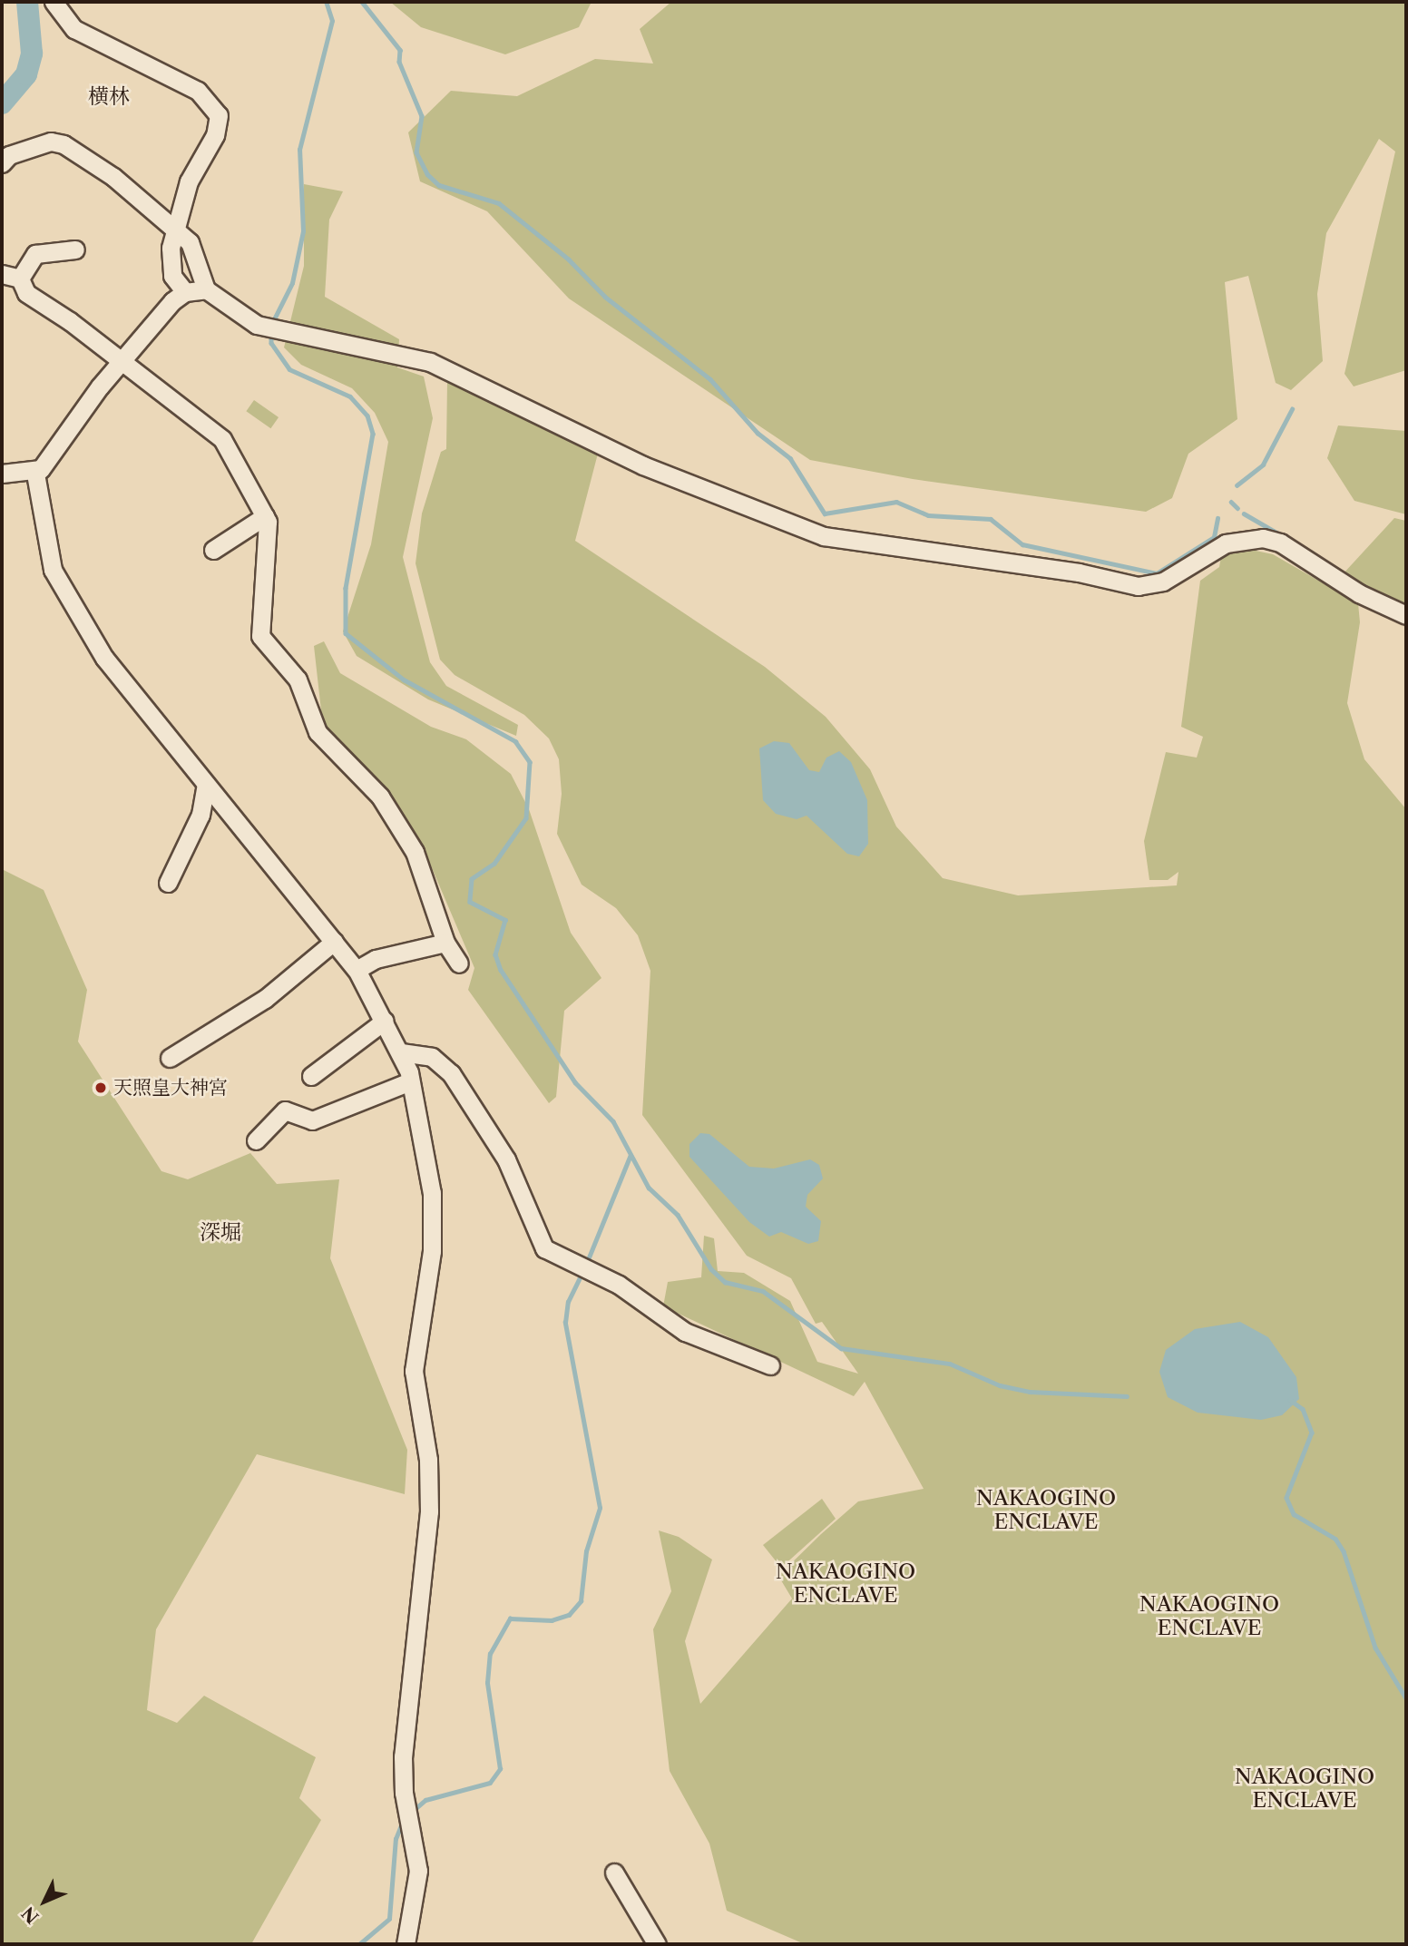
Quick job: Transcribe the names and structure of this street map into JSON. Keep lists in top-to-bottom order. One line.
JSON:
{"districts":["横林","深堀","NAKAOGINO ENCLAVE","NAKAOGINO ENCLAVE","NAKAOGINO ENCLAVE","NAKAOGINO ENCLAVE"],"places":["天照皇大神宮"],"north":"bottom left"}
